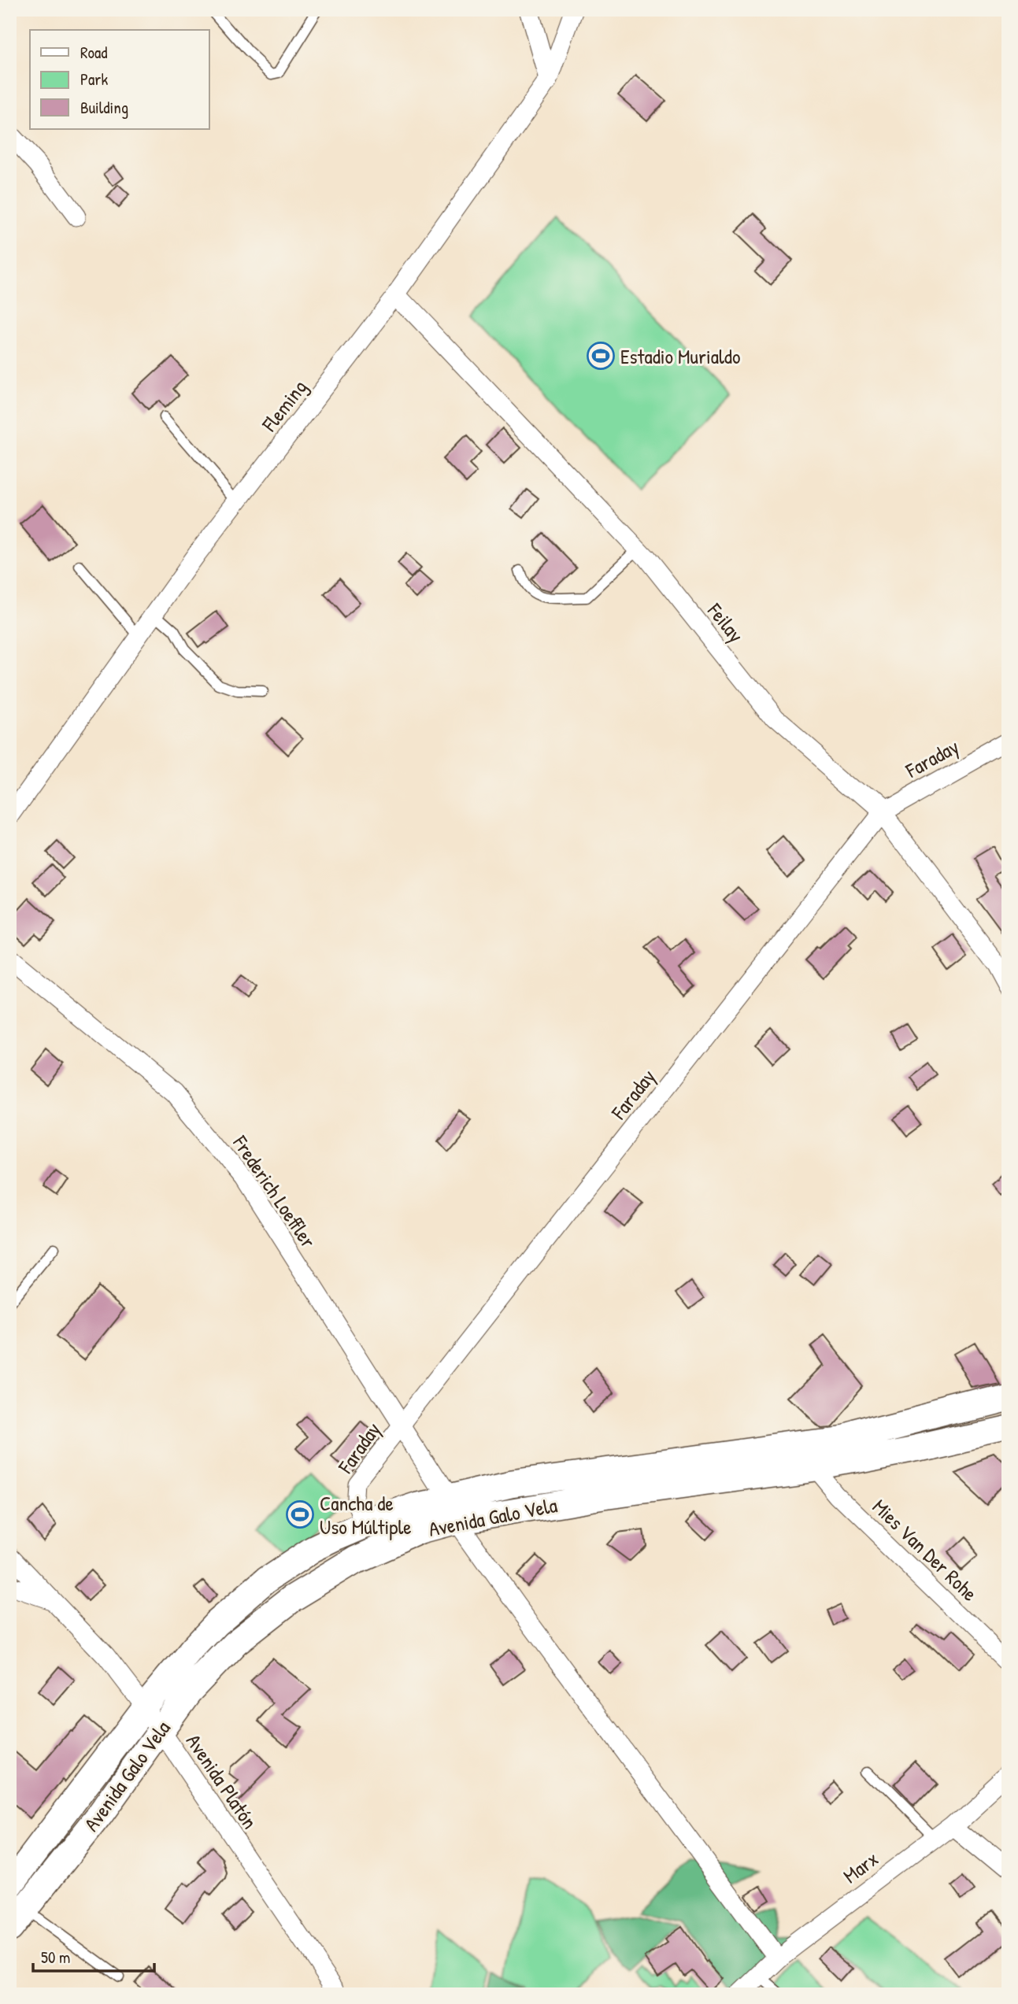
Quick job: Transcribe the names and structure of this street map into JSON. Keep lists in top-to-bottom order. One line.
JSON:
{"streets":{"main road":["Avenida Galo Vela"],"street":["Fleming","Feilay","Faraday","Frederich Loeffler","Mies Van Der Rohe","Avenida Platón","Marx"]},"crossings":[["Fleming","Feilay"],["Feilay","Faraday"],["Faraday","Frederich Loeffler"],["Faraday","Avenida Galo Vela"],["Frederich Loeffler","Avenida Galo Vela"],["Frederich Loeffler","Marx"],["Avenida Galo Vela","Mies Van Der Rohe"],["Avenida Galo Vela","Avenida Platón"]],"places":{"sports":["Estadio Murialdo","Cancha de Uso Múltiple"]},"legend":["Road","Park","Building"],"scale_bar":"50 m"}
